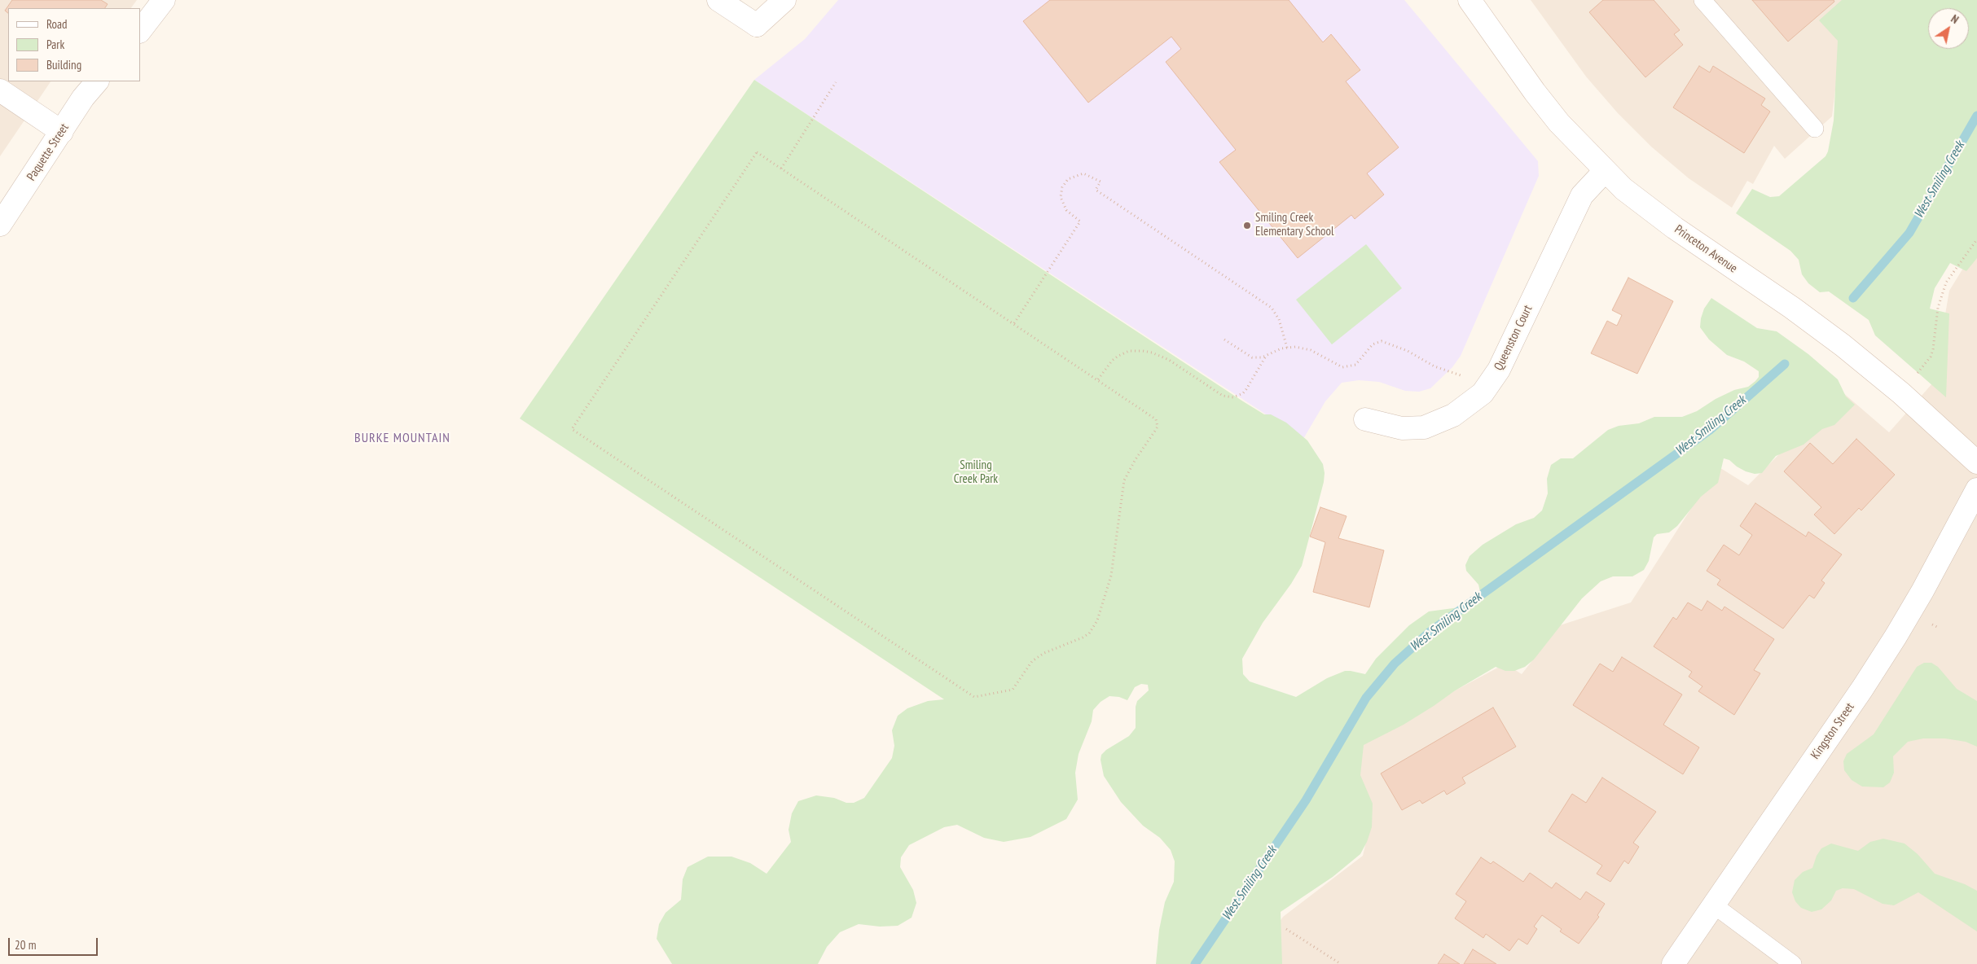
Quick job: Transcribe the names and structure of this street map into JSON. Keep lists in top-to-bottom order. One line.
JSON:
{"streets":{"street":["Paquette Street","Princeton Avenue","Queenston Court","Kingston Street"]},"crossings":[["Princeton Avenue","Queenston Court"]],"districts":["BURKE MOUNTAIN"],"water":["West Smiling Creek"],"parks":["Smiling Creek Park"],"places":["Smiling Creek Elementary School"],"legend":["Road","Park","Building"],"scale_bar":"20 m","north":"top right"}
